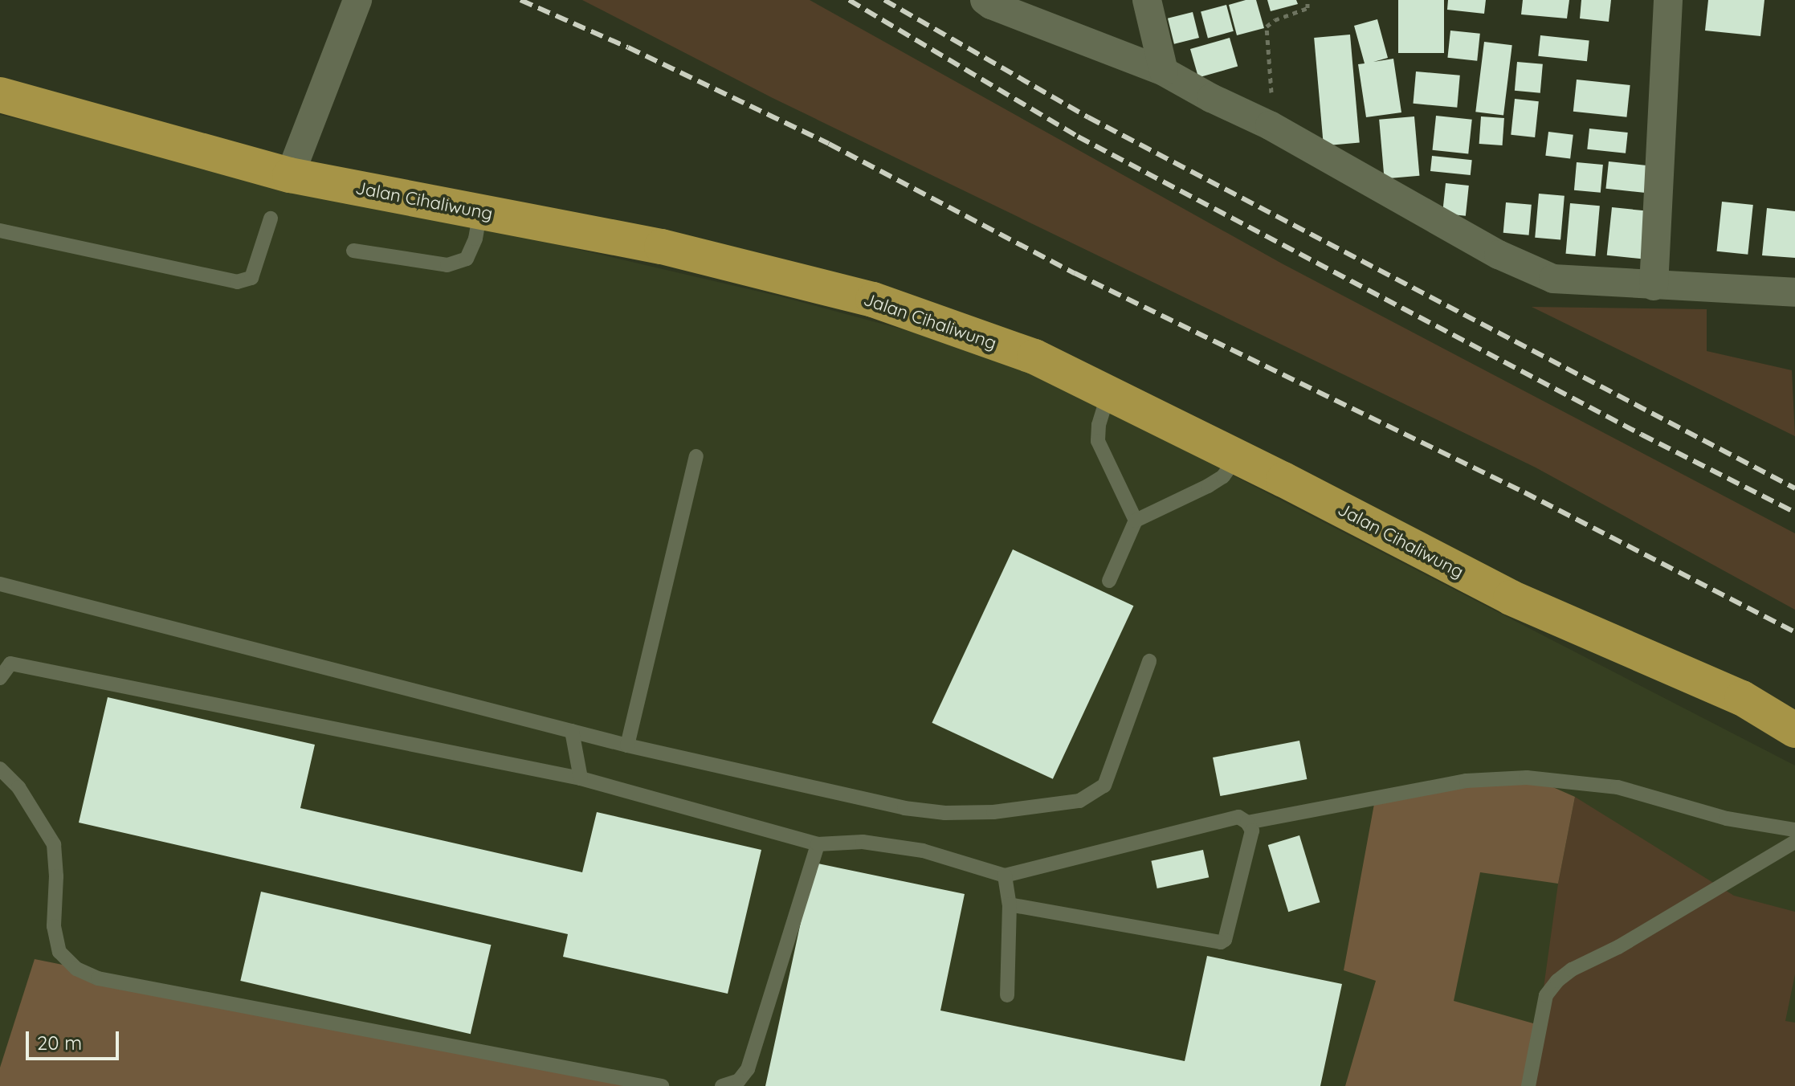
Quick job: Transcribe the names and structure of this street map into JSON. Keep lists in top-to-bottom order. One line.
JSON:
{"streets":{"highway":["Jalan Cihaliwung"]},"scale_bar":"20 m"}
